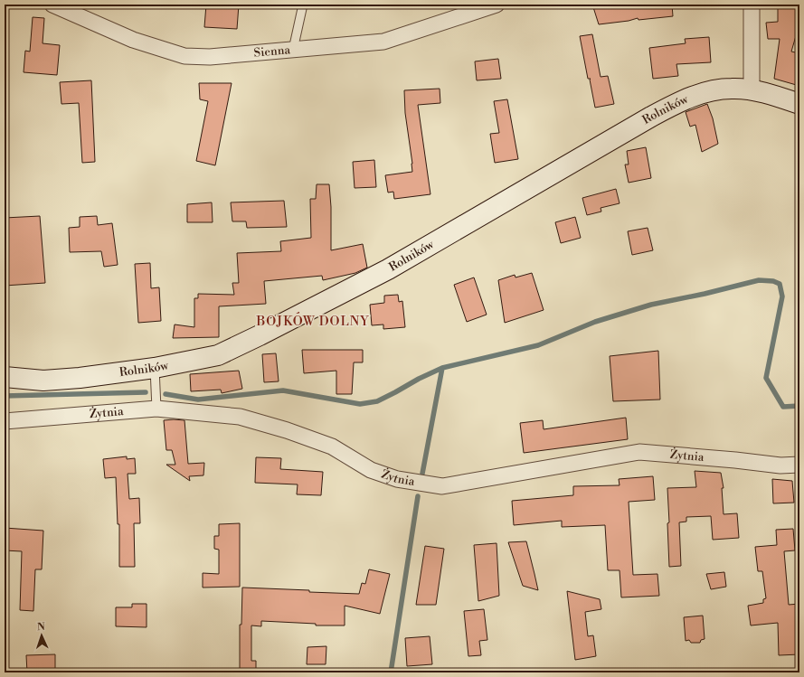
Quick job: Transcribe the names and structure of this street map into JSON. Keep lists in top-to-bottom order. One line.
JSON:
{"streets":{"street":["Sienna","Rolników","Żytnia"]},"districts":["BOJKÓW DOLNY"],"north":"top"}
